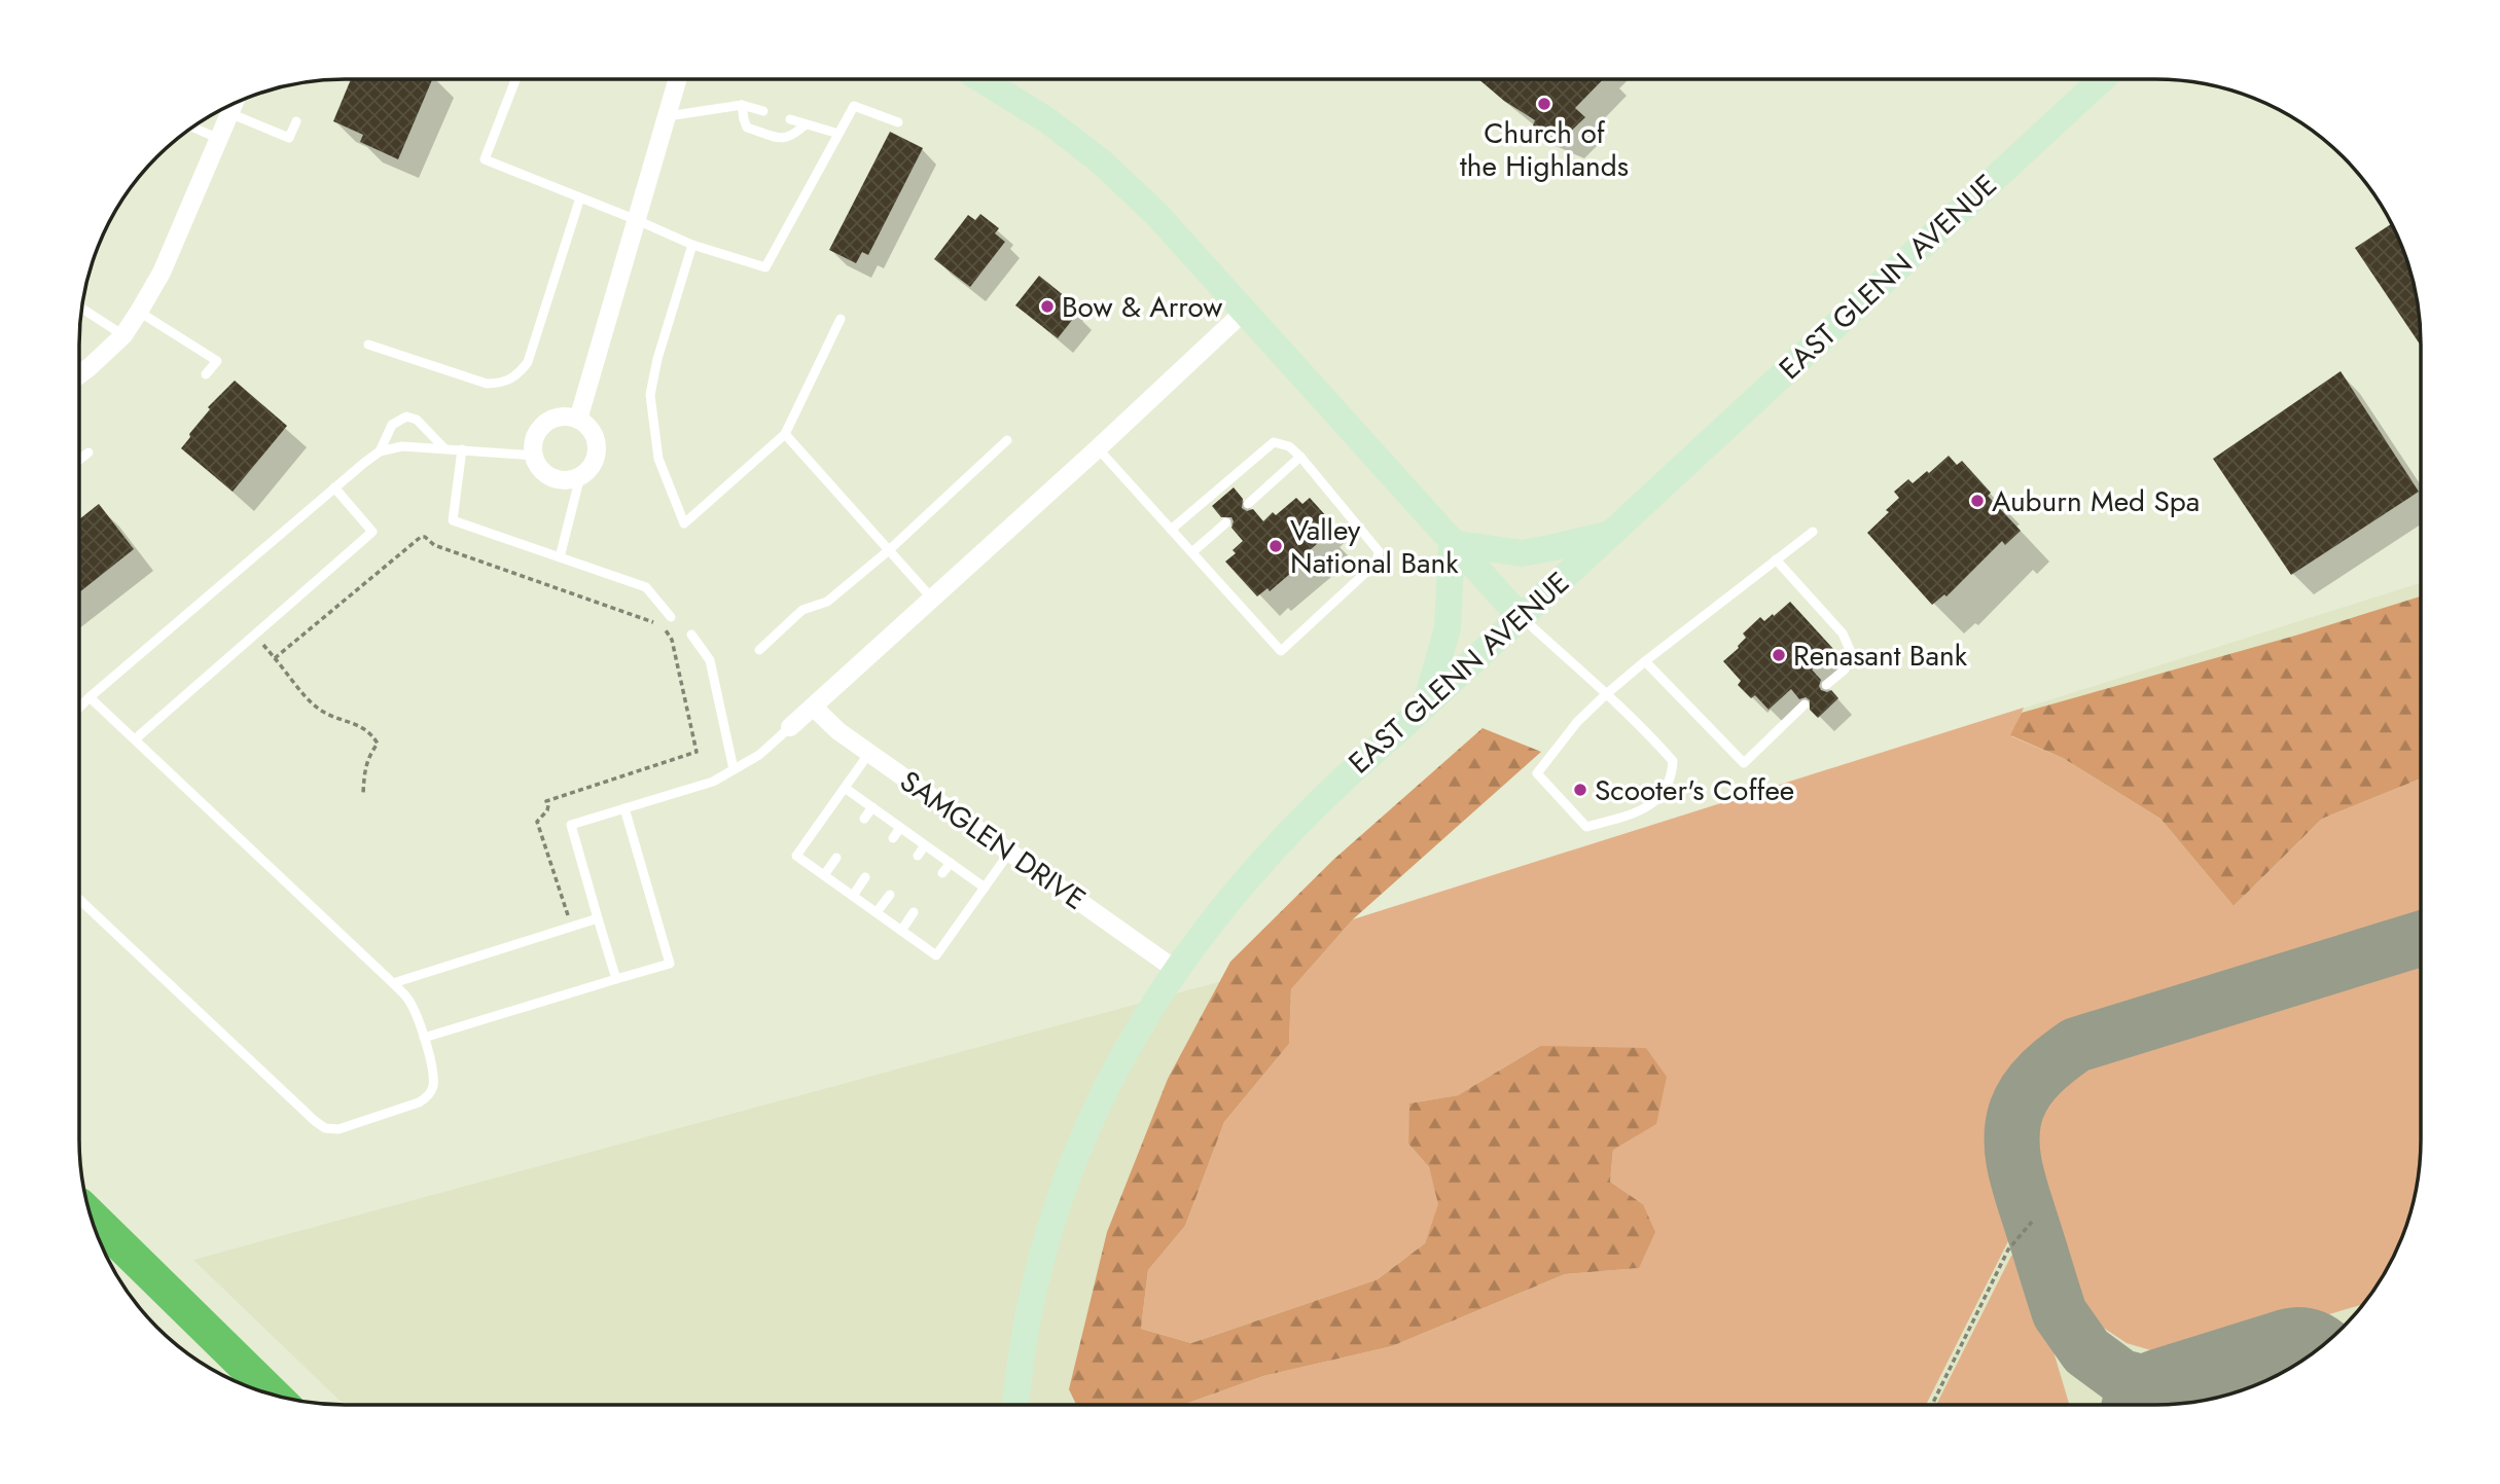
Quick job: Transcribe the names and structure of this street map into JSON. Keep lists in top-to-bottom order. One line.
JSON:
{"streets":{"main road":["EAST GLENN AVENUE"],"street":["SAMGLEN DRIVE"]},"crossings":[["EAST GLENN AVENUE","SAMGLEN DRIVE"]],"places":["Church of the Highlands","Bow & Arrow","Auburn Med Spa","Valley National Bank","Renasant Bank","Scooter's Coffee"]}
